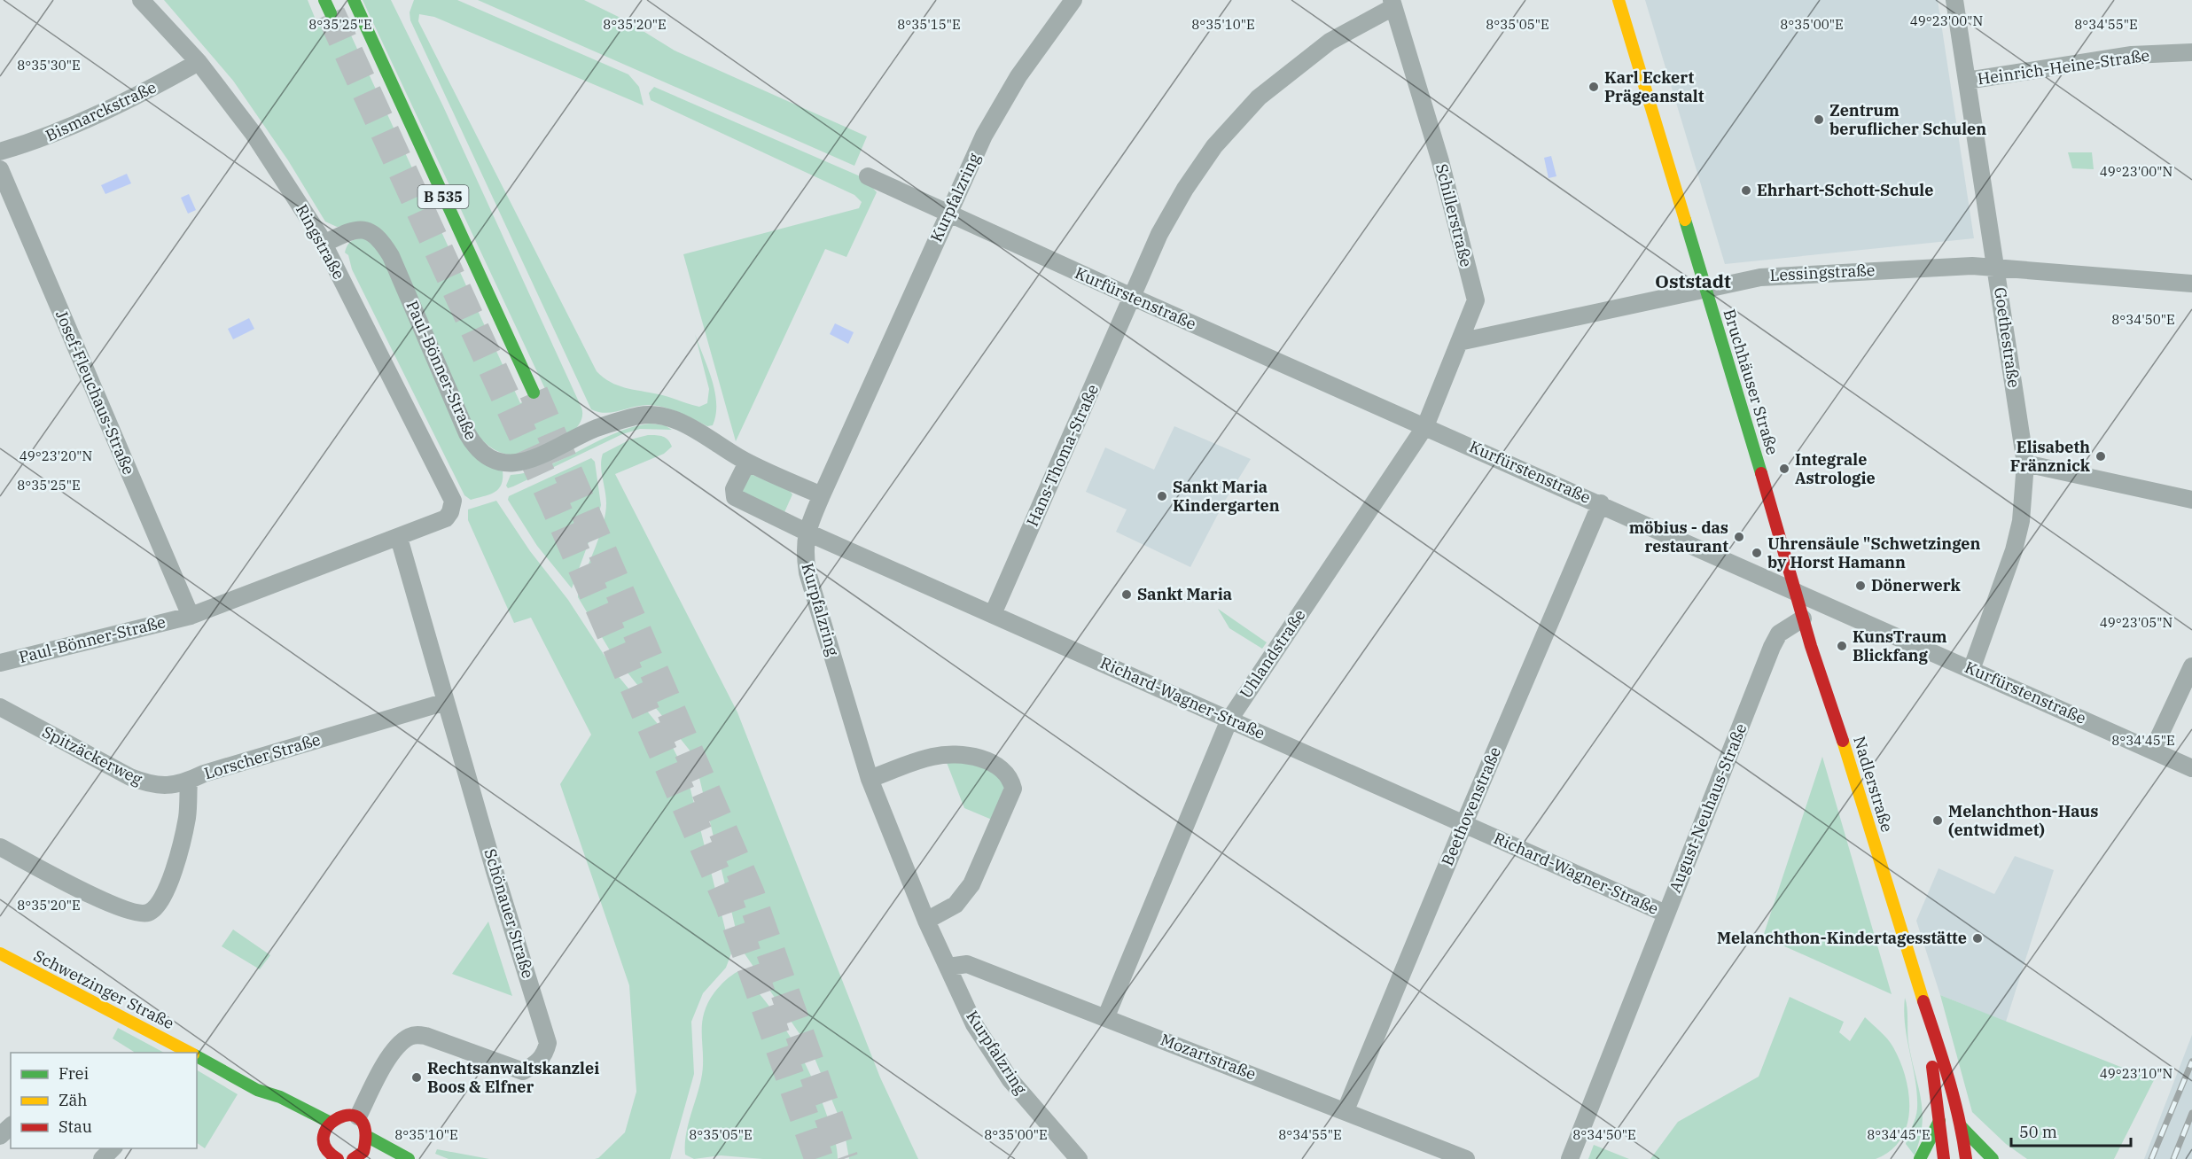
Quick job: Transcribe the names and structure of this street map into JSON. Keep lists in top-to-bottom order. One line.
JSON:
{"streets":{"main road":["B 535","Bruchhäuser Straße","Nadlerstraße","Schwetzinger Straße"],"street":["Heinrich-Heine-Straße","Bismarckstraße","Kurpfalzring","Schillerstraße","Ringstraße","Lessingstraße","Kurfürstenstraße","Goethestraße","Paul-Bönner-Straße","Josef-Fleuchaus-Straße","Hans-Thoma-Straße","Uhlandstraße","Richard-Wagner-Straße","Spitzäckerweg","Lorscher Straße","Beethovenstraße","August-Neuhaus-Straße","Schönauer Straße","Mozartstraße"]},"crossings":[["Heinrich-Heine-Straße","Goethestraße"],["Bismarckstraße","Ringstraße"],["Kurpfalzring","Kurfürstenstraße"],["Kurpfalzring","Paul-Bönner-Straße"],["Kurpfalzring","Richard-Wagner-Straße"],["Kurpfalzring","Mozartstraße"],["Schillerstraße","Lessingstraße"],["Schillerstraße","Kurfürstenstraße"],["Schillerstraße","Hans-Thoma-Straße"],["Schillerstraße","Uhlandstraße"],["Ringstraße","Paul-Bönner-Straße"],["Lessingstraße","Goethestraße"],["Lessingstraße","Bruchhäuser Straße"],["Kurfürstenstraße","Goethestraße"],["Kurfürstenstraße","Bruchhäuser Straße"],["Kurfürstenstraße","Hans-Thoma-Straße"],["Kurfürstenstraße","Uhlandstraße"],["Kurfürstenstraße","Nadlerstraße"],["Kurfürstenstraße","Beethovenstraße"],["Paul-Bönner-Straße","Josef-Fleuchaus-Straße"],["Paul-Bönner-Straße","Richard-Wagner-Straße"],["Paul-Bönner-Straße","Schönauer Straße"],["Bruchhäuser Straße","Nadlerstraße"],["Hans-Thoma-Straße","Richard-Wagner-Straße"],["Uhlandstraße","Richard-Wagner-Straße"],["Uhlandstraße","Mozartstraße"],["Richard-Wagner-Straße","Beethovenstraße"],["Richard-Wagner-Straße","August-Neuhaus-Straße"],["Spitzäckerweg","Lorscher Straße"],["Lorscher Straße","Schönauer Straße"],["Nadlerstraße","August-Neuhaus-Straße"],["Beethovenstraße","Mozartstraße"]],"districts":["Oststadt"],"places":["Karl Eckert Prägeanstalt","Zentrum beruflicher Schulen","Ehrhart-Schott-Schule","Elisabeth Fränznick","Integrale Astrologie","Sankt Maria Kindergarten","möbius - das restaurant","Uhrensäule \"Schwetzingen by Horst Hamann","Dönerwerk","Sankt Maria","KunsTraum Blickfang","Melanchthon-Haus (entwidmet)","Melanchthon-Kindertagesstätte","Rechtsanwaltskanzlei Boos & Elfner"],"legend":["Frei","Zäh","Stau"],"scale_bar":"50 m","coordinates":["49°23'00\"N","8°35'25\"E","8°35'20\"E","8°35'15\"E","8°35'10\"E","8°35'05\"E","8°35'00\"E","8°34'55\"E","8°35'30\"E","8°34'50\"E","49°23'20\"N","49°23'05\"N","8°34'45\"E","49°23'10\"N"]}
